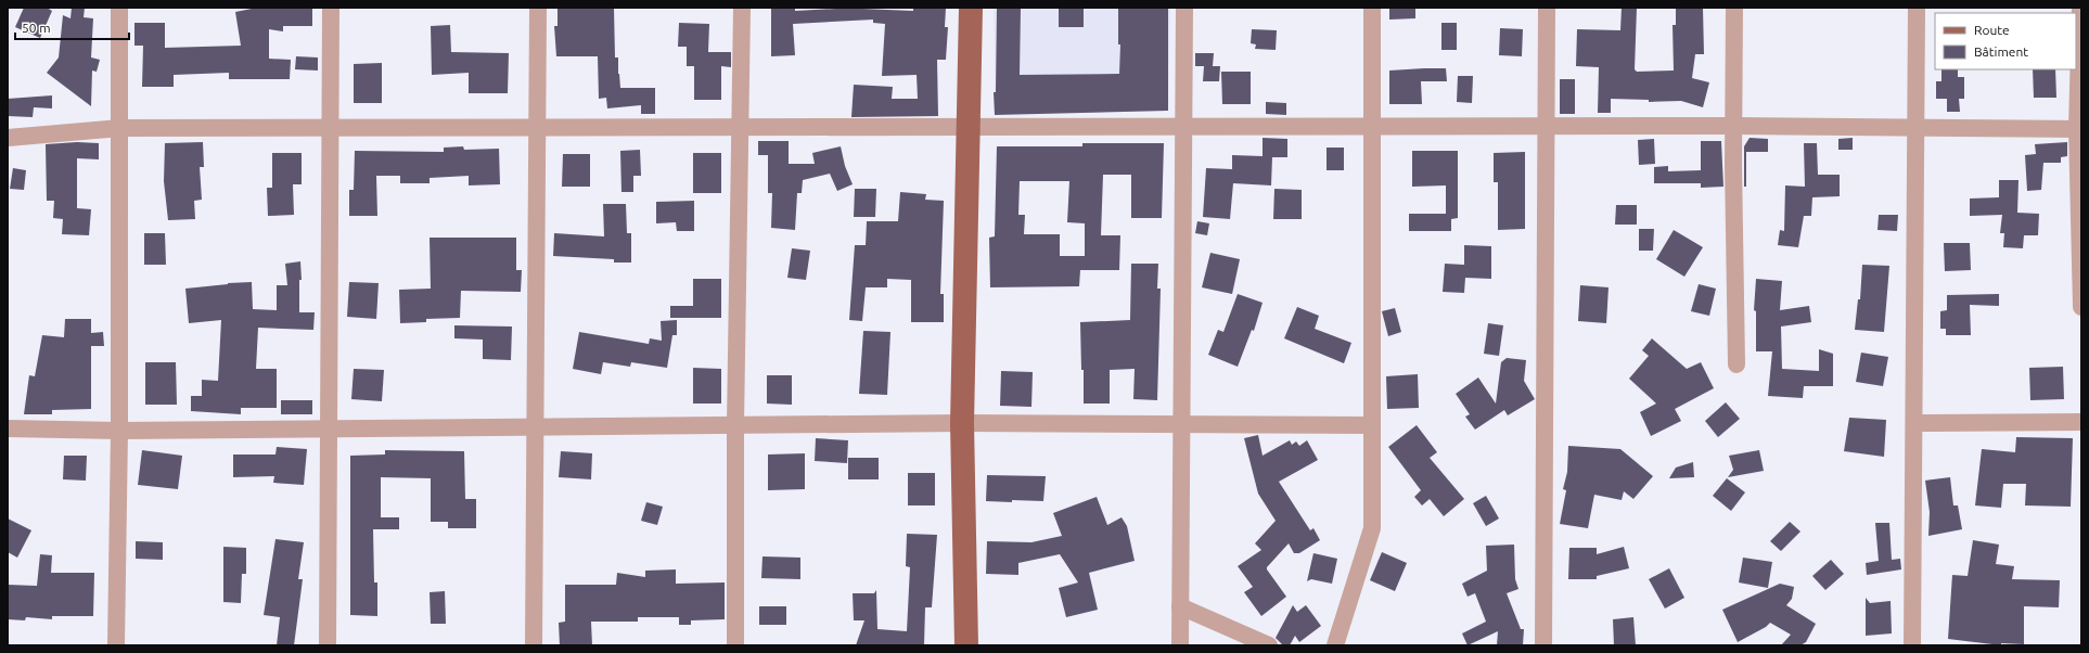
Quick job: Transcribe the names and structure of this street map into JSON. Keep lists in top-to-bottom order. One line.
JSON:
{"legend":["Route","Bâtiment"],"scale_bar":"50 m"}
